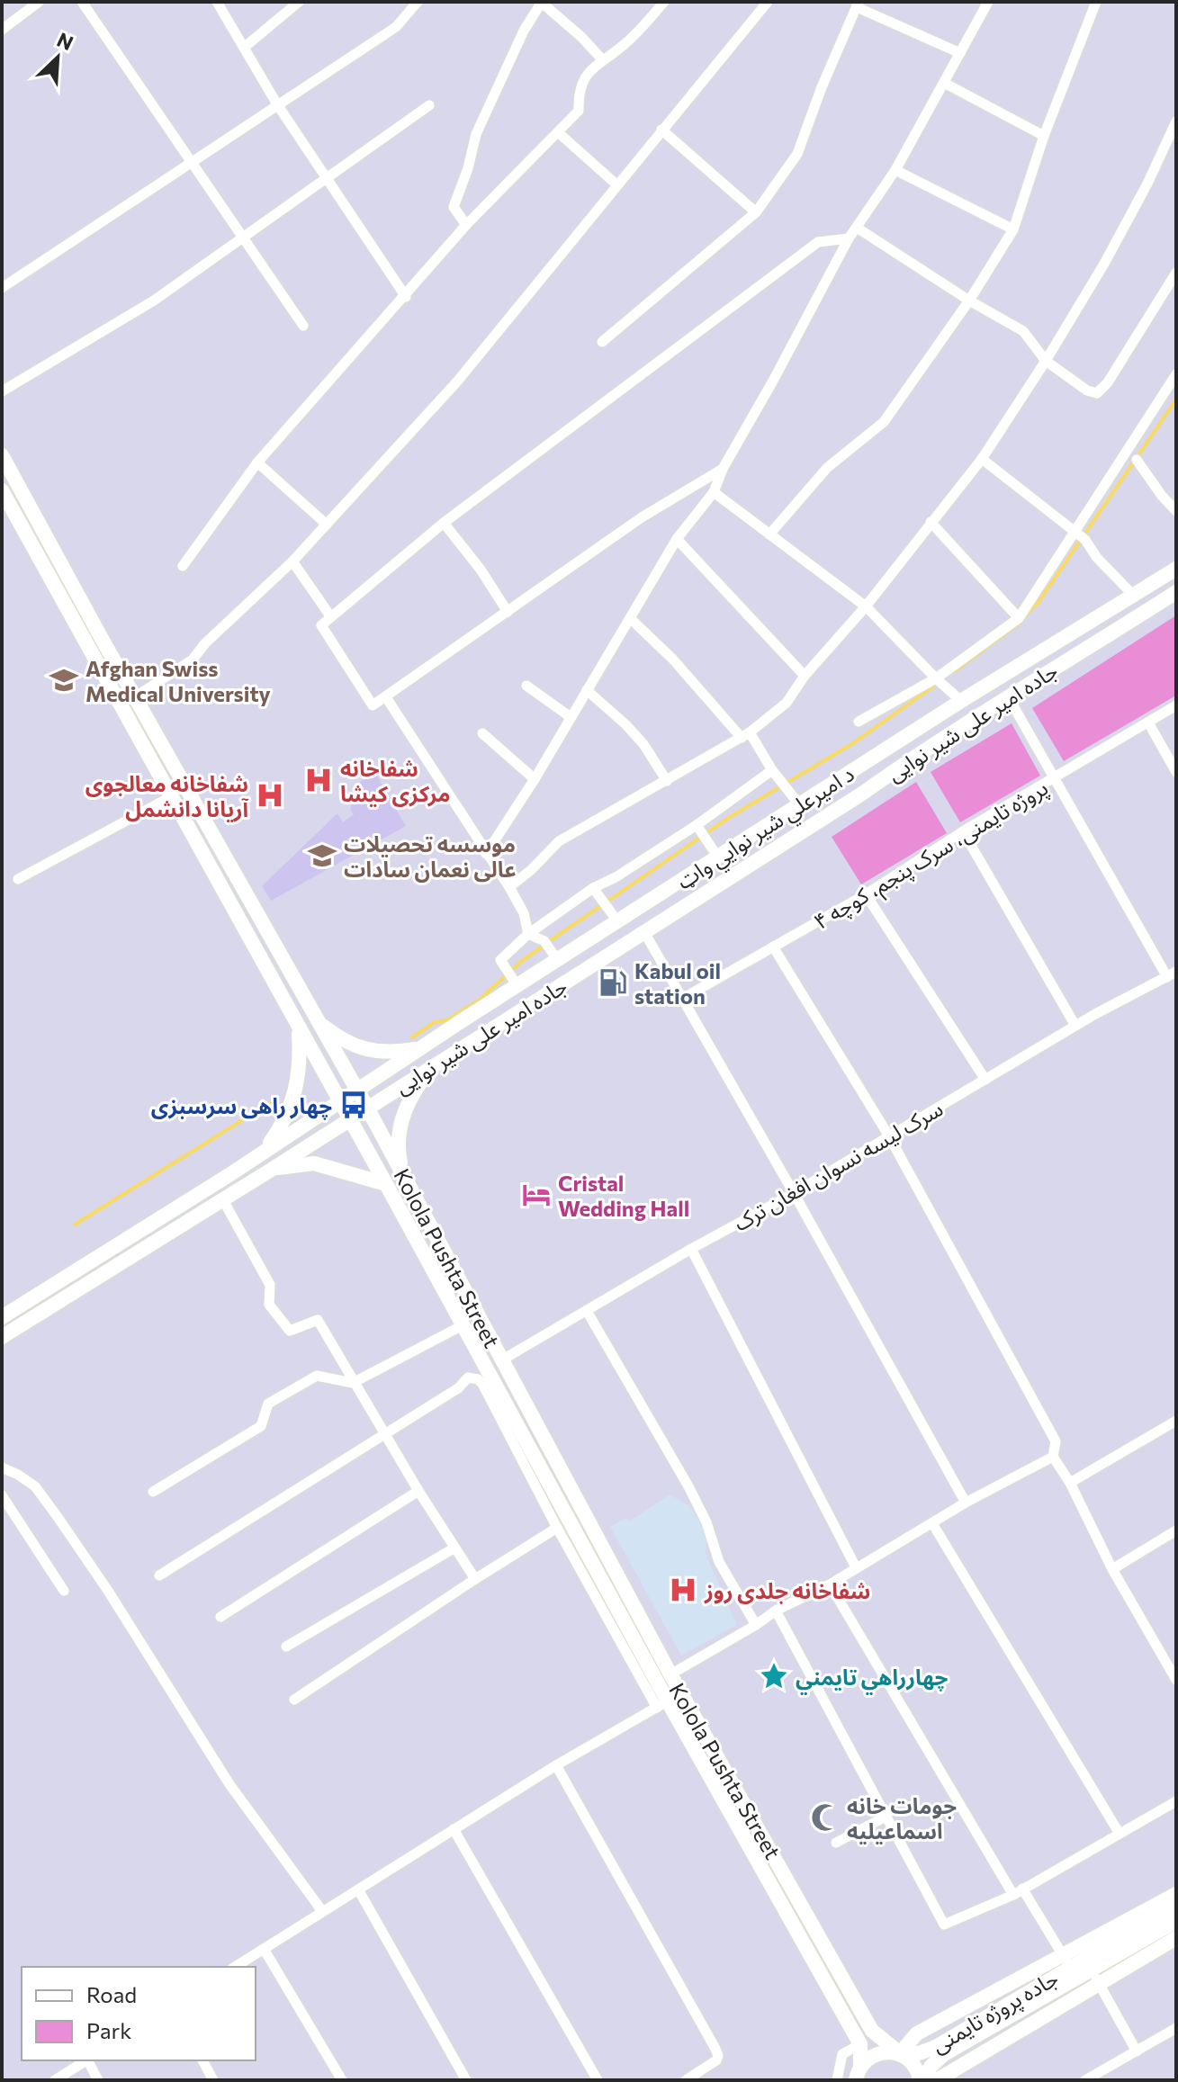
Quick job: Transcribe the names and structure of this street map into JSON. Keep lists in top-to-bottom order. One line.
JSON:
{"streets":{"main road":["جاده امیر علی شیر نوایی","د امیرعلي شیر نوايي واټ","Kolola Pushta Street","جاده پروژه تایمنی"],"street":["پروژه تایمنی، سرک پنجم، کوچه ۴","سرک لیسه نسوان افغان‌ ترک"]},"crossings":[["جاده امیر علی شیر نوایی","Kolola Pushta Street"],["د امیرعلي شیر نوايي واټ","Kolola Pushta Street"],["سرک لیسه نسوان افغان‌ ترک","Kolola Pushta Street"],["Kolola Pushta Street","جاده پروژه تایمنی"]],"places":{"school or university":["Afghan Swiss Medical University","موسسه تحصیلات عالی نعمان سادات"],"hospital":["شفاخانه مرکزی کیشا","شفاخانه معالجوی آریانا دانشمل","شفاخانه جلدی روز"],"fuel station":["Kabul oil station"],"bus stop":["چهار راهی سرسبزی"],"hotel":["Cristal Wedding Hall"],"place":["چهارراهي تايمني"],"mosque":["جومات خانه اسماعيليه"]},"legend":["Road","Park"],"north":"top right"}
